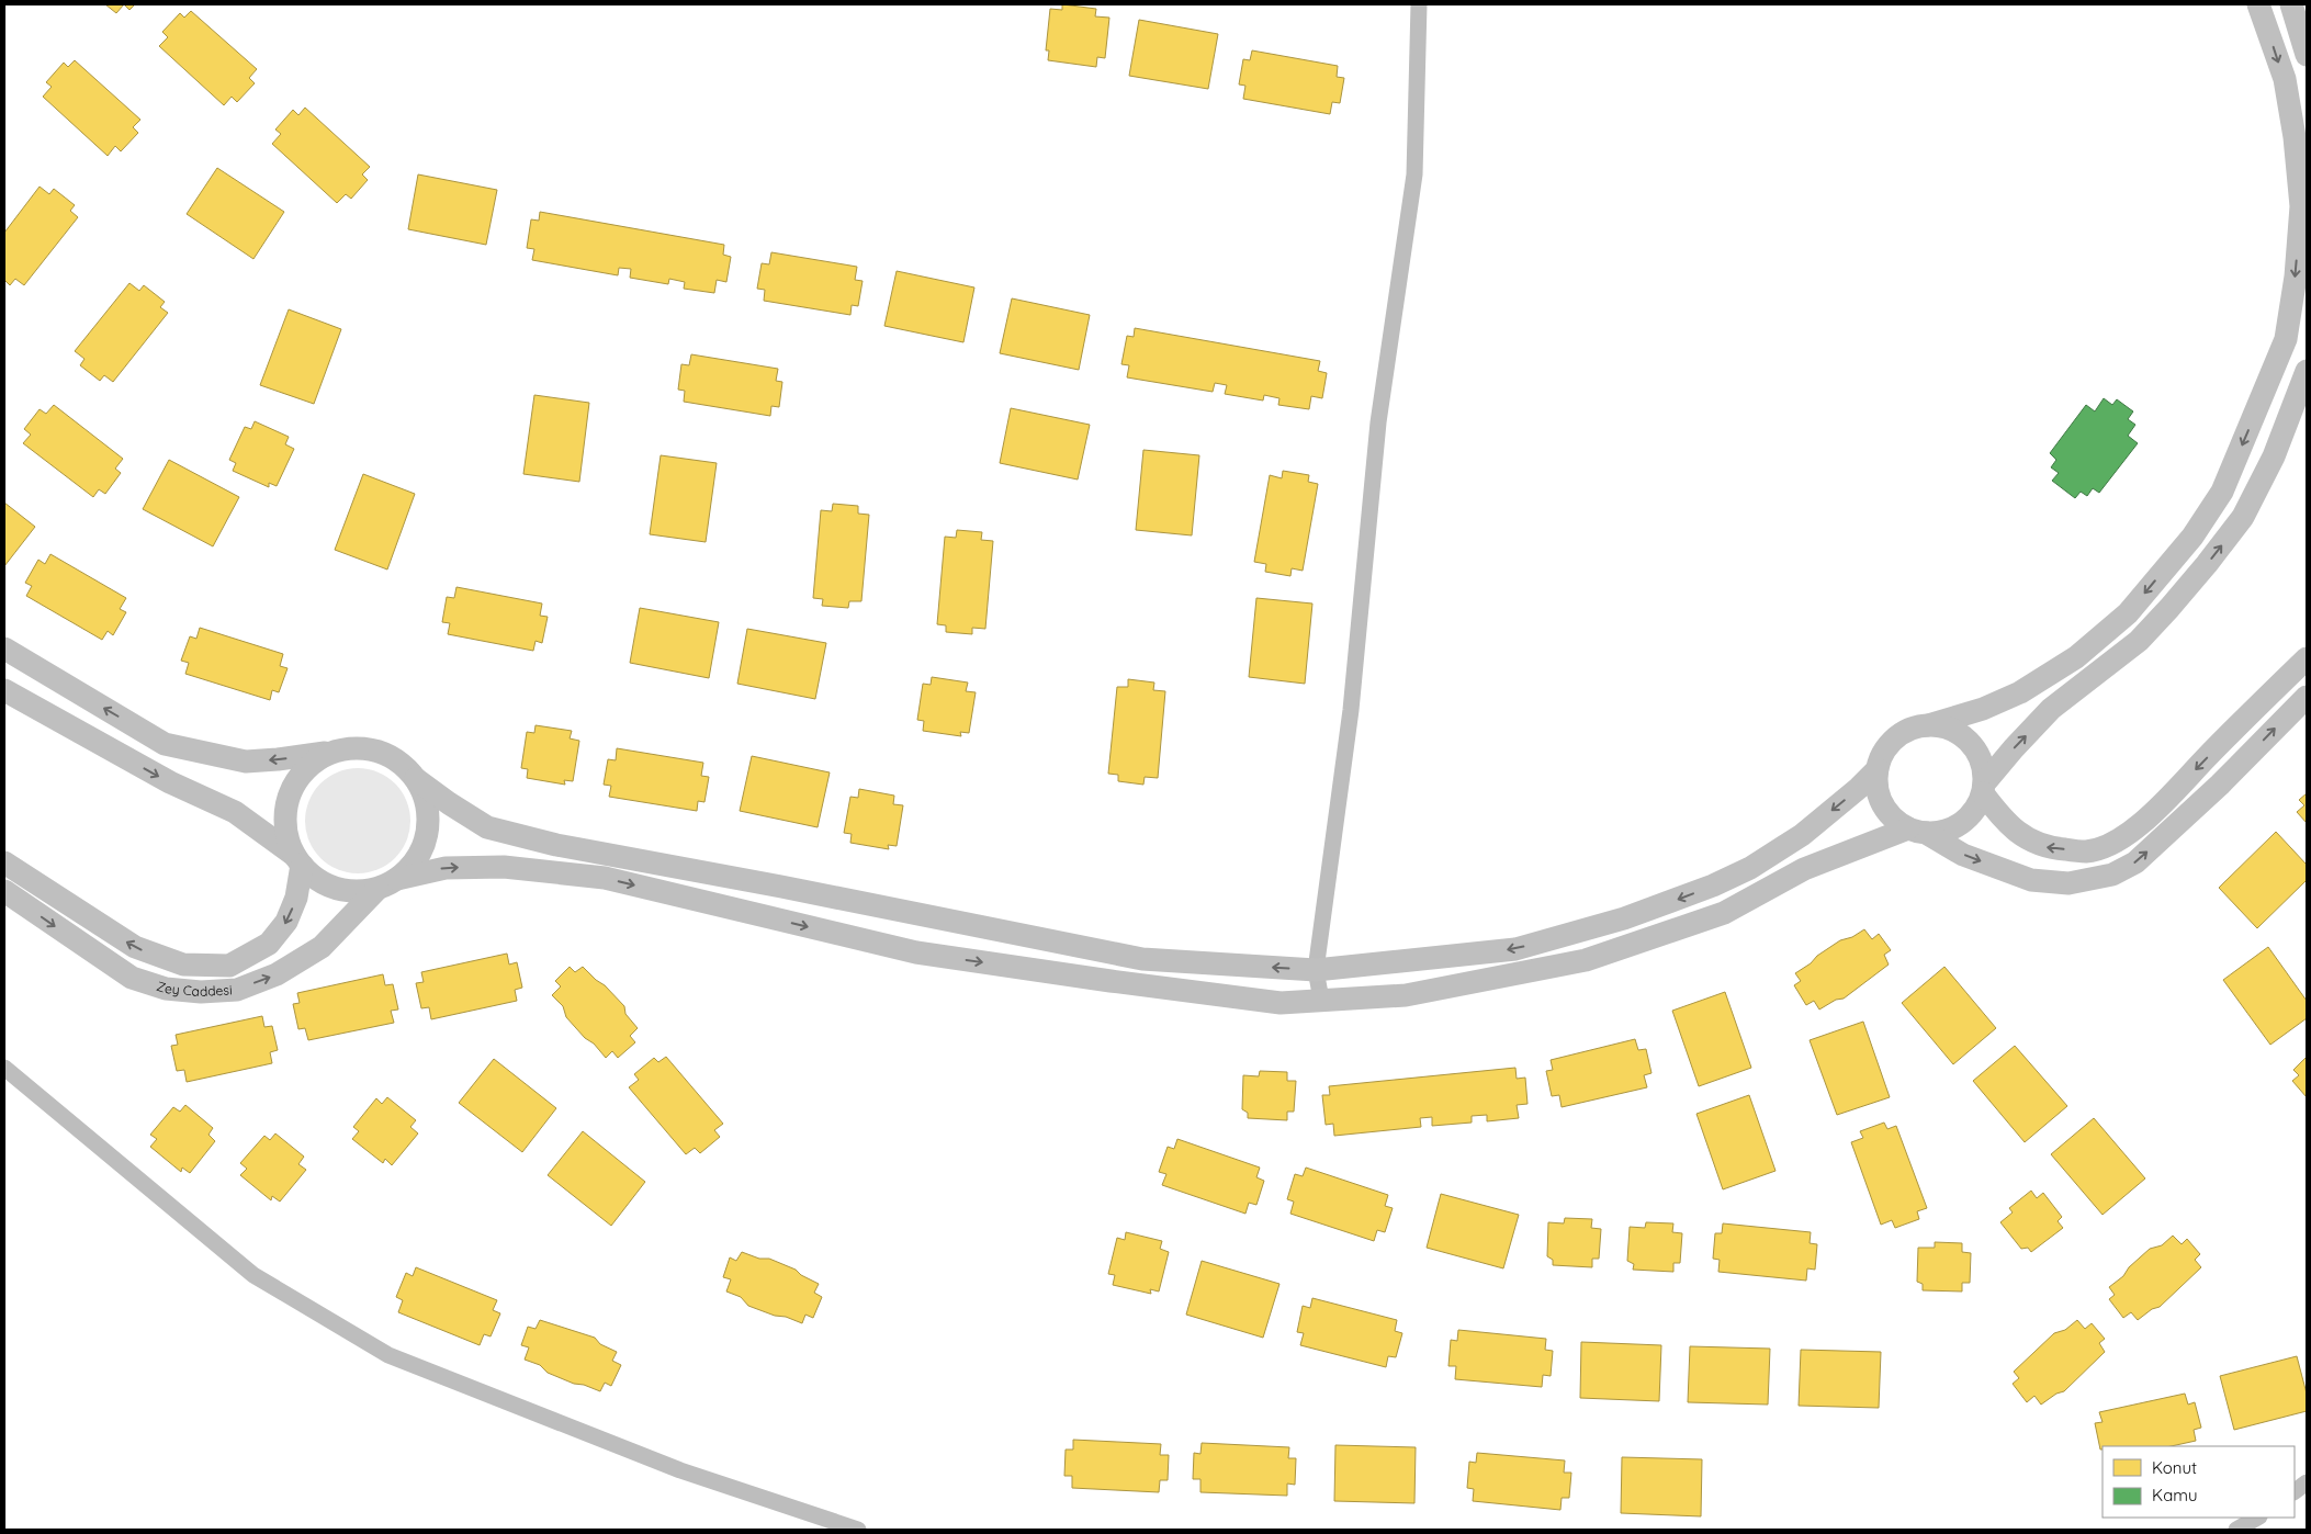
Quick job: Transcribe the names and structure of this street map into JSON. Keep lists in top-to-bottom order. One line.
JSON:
{"streets":{"street":["Zey Caddesi"]},"legend":["Konut","Kamu"]}
